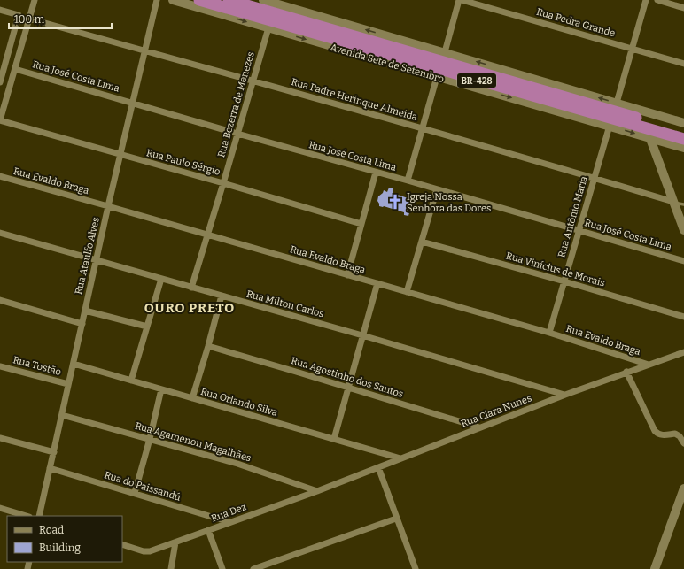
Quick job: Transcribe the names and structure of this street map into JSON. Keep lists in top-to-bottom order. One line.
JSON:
{"streets":{"highway":["Avenida Sete de Setembro","BR-428"],"street":["Rua Pedra Grande","Rua José Costa Lima","Rua Padre Herinque Almeida","Rua Bezerra de Menezes","Rua Paulo Sérgio","Rua Evaldo Braga","Rua Antônio Maria","Rua Ataulfo Alves","Rua Vinícius de Morais","Rua Milton Carlos","Rua Tostão","Rua Agostinho dos Santos","Rua Orlando Silva","Rua Clara Nunes","Rua Agamenon Magalhães","Rua do Paissandú","Rua Dez"]},"crossings":[["Avenida Sete de Setembro","Rua Bezerra de Menezes"],["Avenida Sete de Setembro","Rua Antônio Maria"],["Rua José Costa Lima","Rua Bezerra de Menezes"],["Rua José Costa Lima","Rua Antônio Maria"],["Rua José Costa Lima","Rua Ataulfo Alves"],["Rua Padre Herinque Almeida","Rua Bezerra de Menezes"],["Rua Padre Herinque Almeida","Rua Antônio Maria"],["Rua Padre Herinque Almeida","Rua Ataulfo Alves"],["Rua Bezerra de Menezes","Rua Paulo Sérgio"],["Rua Bezerra de Menezes","Rua Evaldo Braga"],["Rua Bezerra de Menezes","Rua Milton Carlos"],["Rua Paulo Sérgio","Rua Ataulfo Alves"],["Rua Evaldo Braga","Rua Antônio Maria"],["Rua Evaldo Braga","Rua Ataulfo Alves"],["Rua Evaldo Braga","Rua Clara Nunes"],["Rua Antônio Maria","Rua Vinícius de Morais"],["Rua Ataulfo Alves","Rua Milton Carlos"],["Rua Ataulfo Alves","Rua Tostão"],["Rua Ataulfo Alves","Rua Orlando Silva"],["Rua Ataulfo Alves","Rua Agamenon Magalhães"],["Rua Ataulfo Alves","Rua do Paissandú"],["Rua Milton Carlos","Rua Clara Nunes"],["Rua Agostinho dos Santos","Rua Clara Nunes"],["Rua Orlando Silva","Rua Clara Nunes"],["Rua Clara Nunes","Rua Agamenon Magalhães"],["Rua Clara Nunes","Rua Dez"],["Rua Agamenon Magalhães","Rua Dez"],["Rua do Paissandú","Rua Dez"]],"districts":["OURO PRETO"],"places":{"church":["Igreja Nossa Senhora das Dores"]},"legend":["Road","Building"],"scale_bar":"100 m"}
